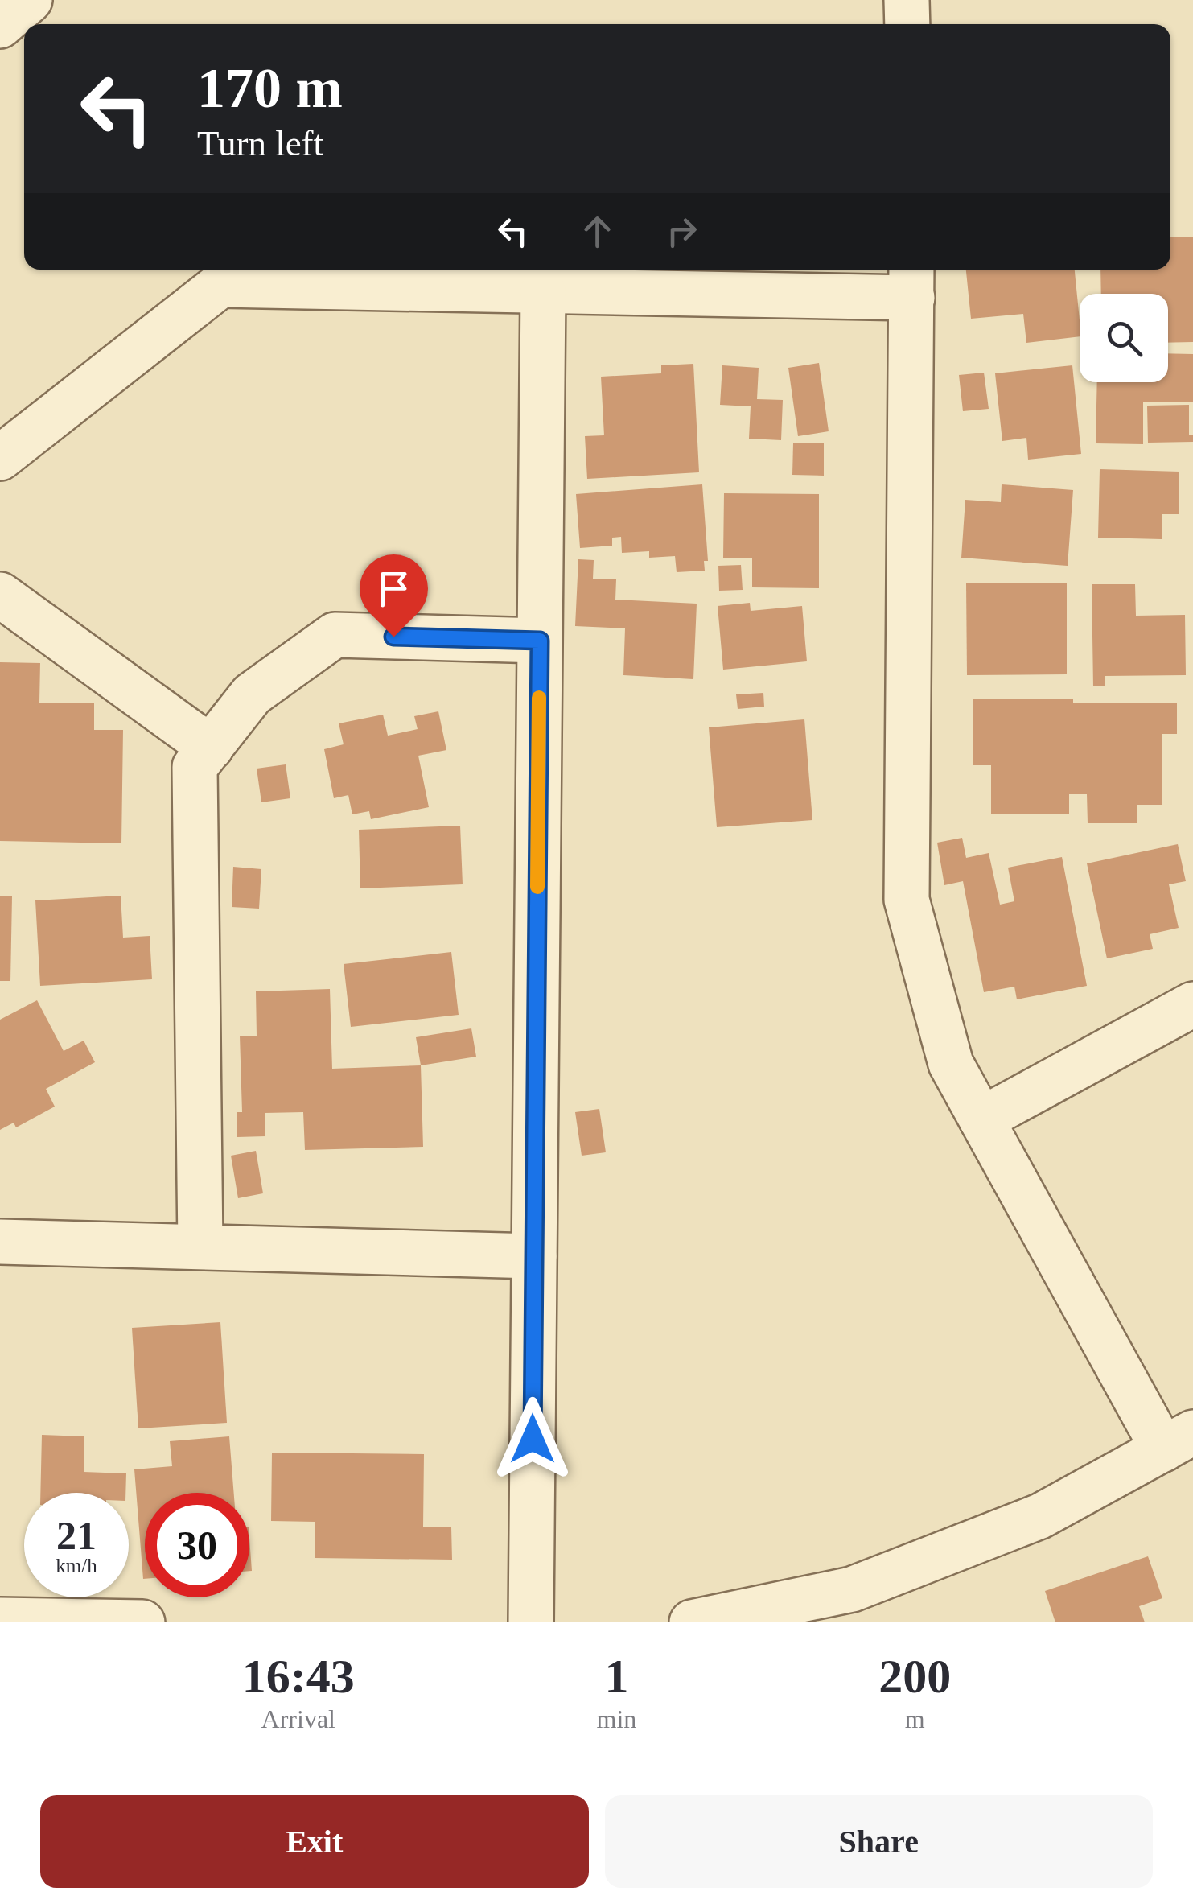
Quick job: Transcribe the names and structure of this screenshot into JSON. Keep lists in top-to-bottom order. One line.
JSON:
{"page":{"turn":["170 m","Turn left"],"speed":"21 km/h","limit":"30","eta":["16:43","Arrival","1","min","200","m"],"buttons":["Exit","Share"]}}
